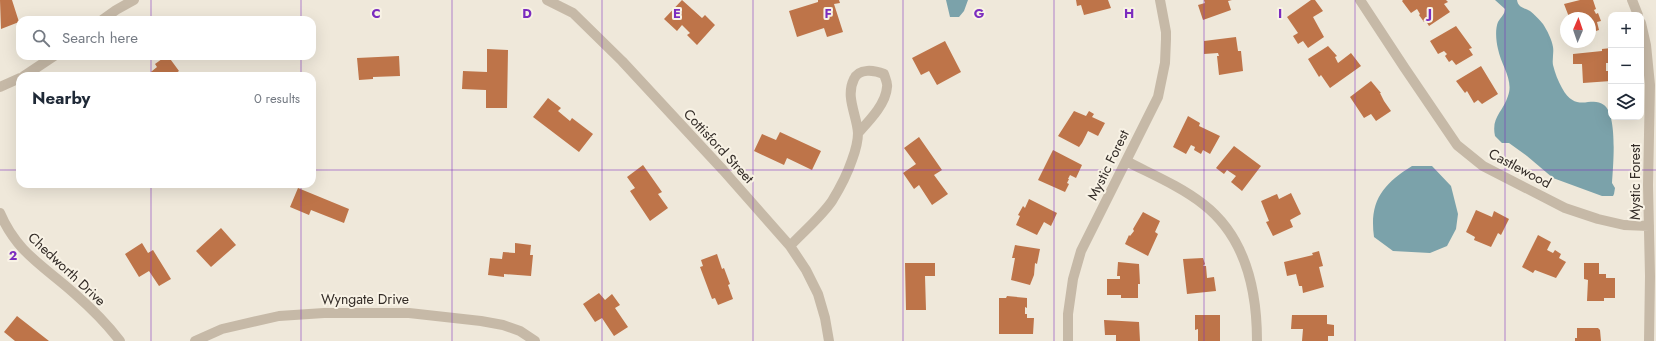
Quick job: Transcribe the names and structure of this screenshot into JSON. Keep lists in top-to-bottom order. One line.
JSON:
{"streets":{"street":["Cottisford Street","Mystic Forest","Castlewood","Chedworth Drive","Wyngate Drive"]},"crossings":[["Mystic Forest","Castlewood"]],"north":"top","page":{"map_buttons":["+","−"],"search":"Search here","heading":["Nearby","0 results"]},"grid":{"columns":["C","D","E","F","G","H","I","J"],"rows":["2"]}}
